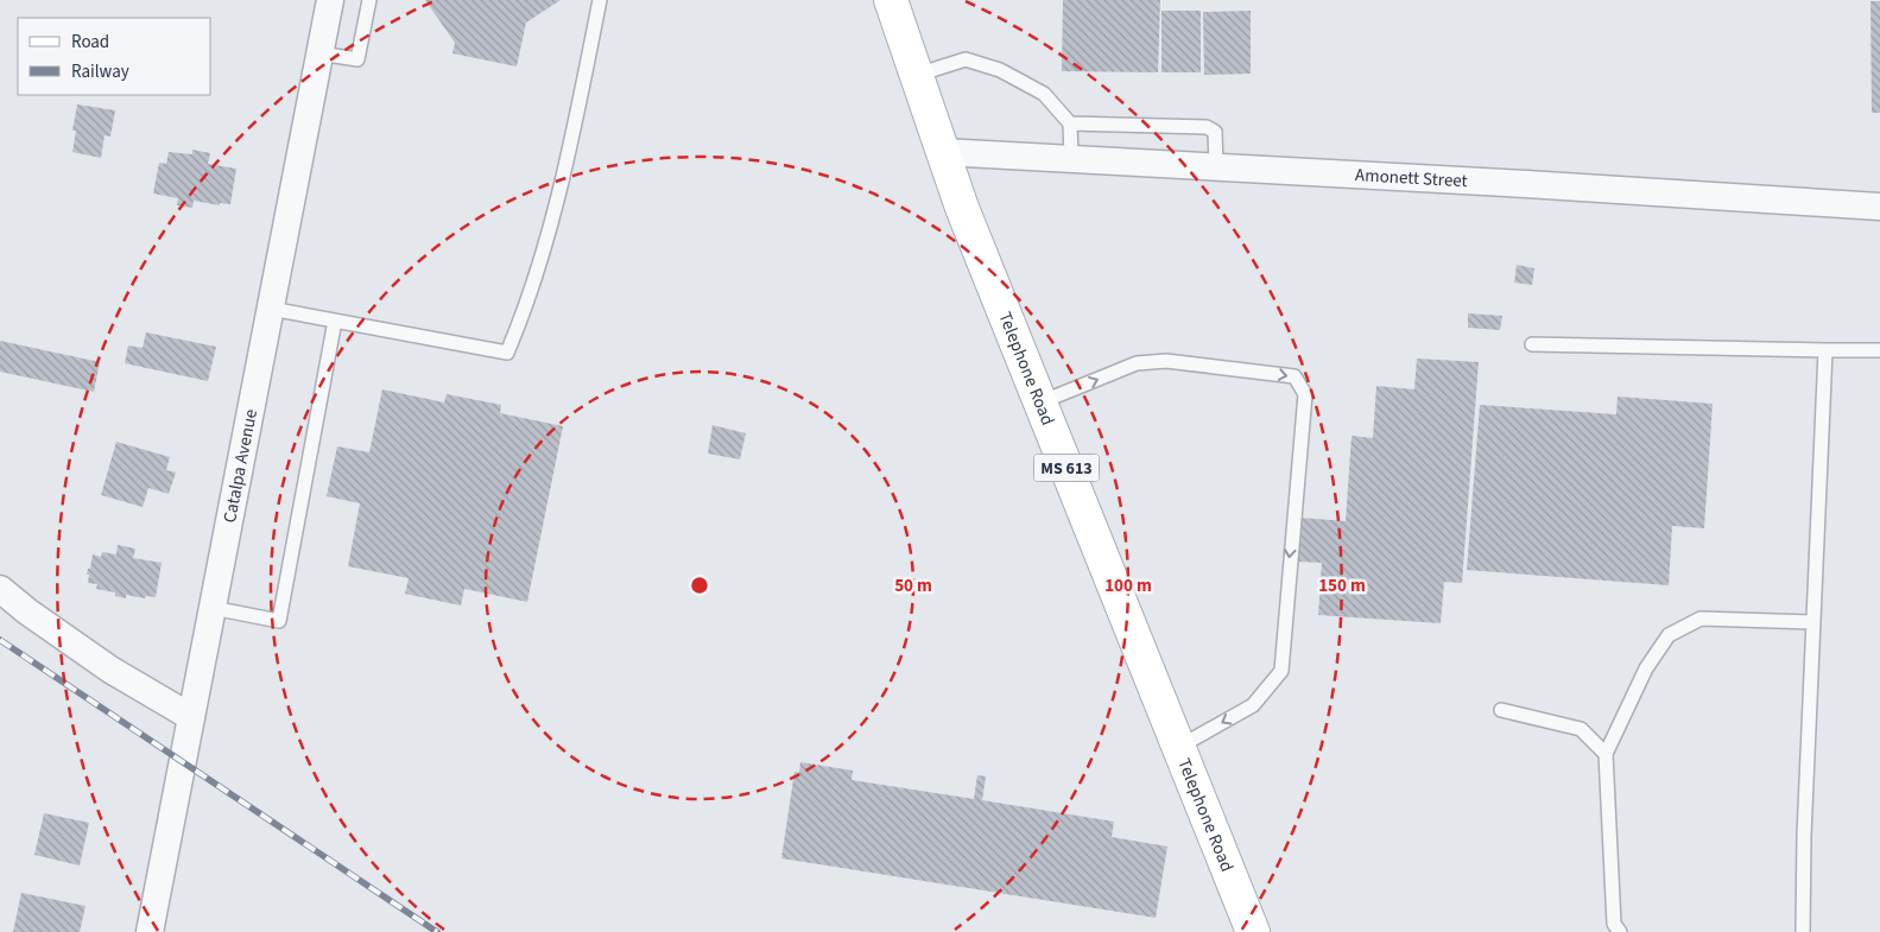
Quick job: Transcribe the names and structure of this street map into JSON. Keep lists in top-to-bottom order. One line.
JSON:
{"streets":{"main road":["Telephone Road","MS 613"],"street":["Amonett Street","Catalpa Avenue"]},"crossings":[["Amonett Street","Telephone Road"]],"legend":["Road","Railway"],"rings":["50 m","100 m","150 m"]}
